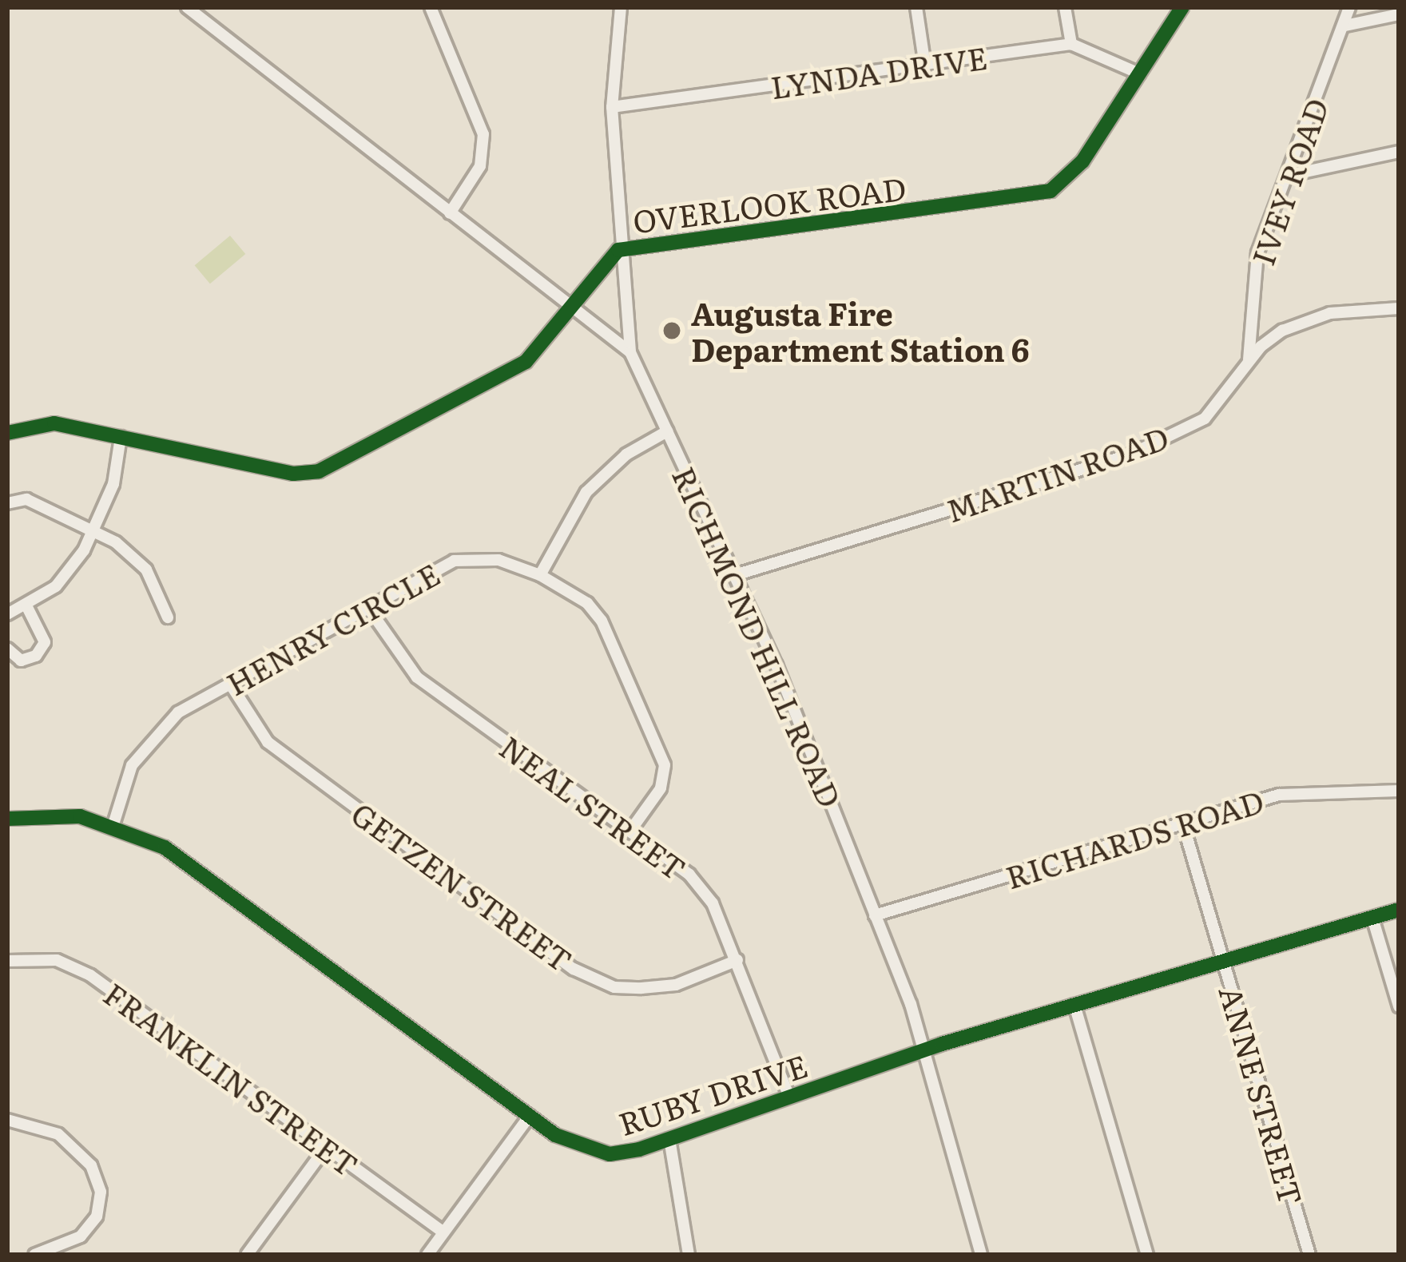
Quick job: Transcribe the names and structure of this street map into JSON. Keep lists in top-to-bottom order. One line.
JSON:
{"streets":{"street":["LYNDA DRIVE","IVEY ROAD","OVERLOOK ROAD","MARTIN ROAD","HENRY CIRCLE","RICHMOND HILL ROAD","NEAL STREET","RICHARDS ROAD","GETZEN STREET","FRANKLIN STREET","RUBY DRIVE","ANNE STREET"]},"crossings":[["LYNDA DRIVE","RICHMOND HILL ROAD"],["IVEY ROAD","MARTIN ROAD"],["OVERLOOK ROAD","RICHMOND HILL ROAD"],["MARTIN ROAD","RICHMOND HILL ROAD"],["HENRY CIRCLE","NEAL STREET"],["HENRY CIRCLE","GETZEN STREET"],["HENRY CIRCLE","RUBY DRIVE"],["RICHMOND HILL ROAD","RICHARDS ROAD"],["RICHMOND HILL ROAD","RUBY DRIVE"],["NEAL STREET","GETZEN STREET"],["NEAL STREET","RUBY DRIVE"],["RICHARDS ROAD","ANNE STREET"],["RUBY DRIVE","ANNE STREET"]],"places":["Augusta Fire Department Station 6"]}
